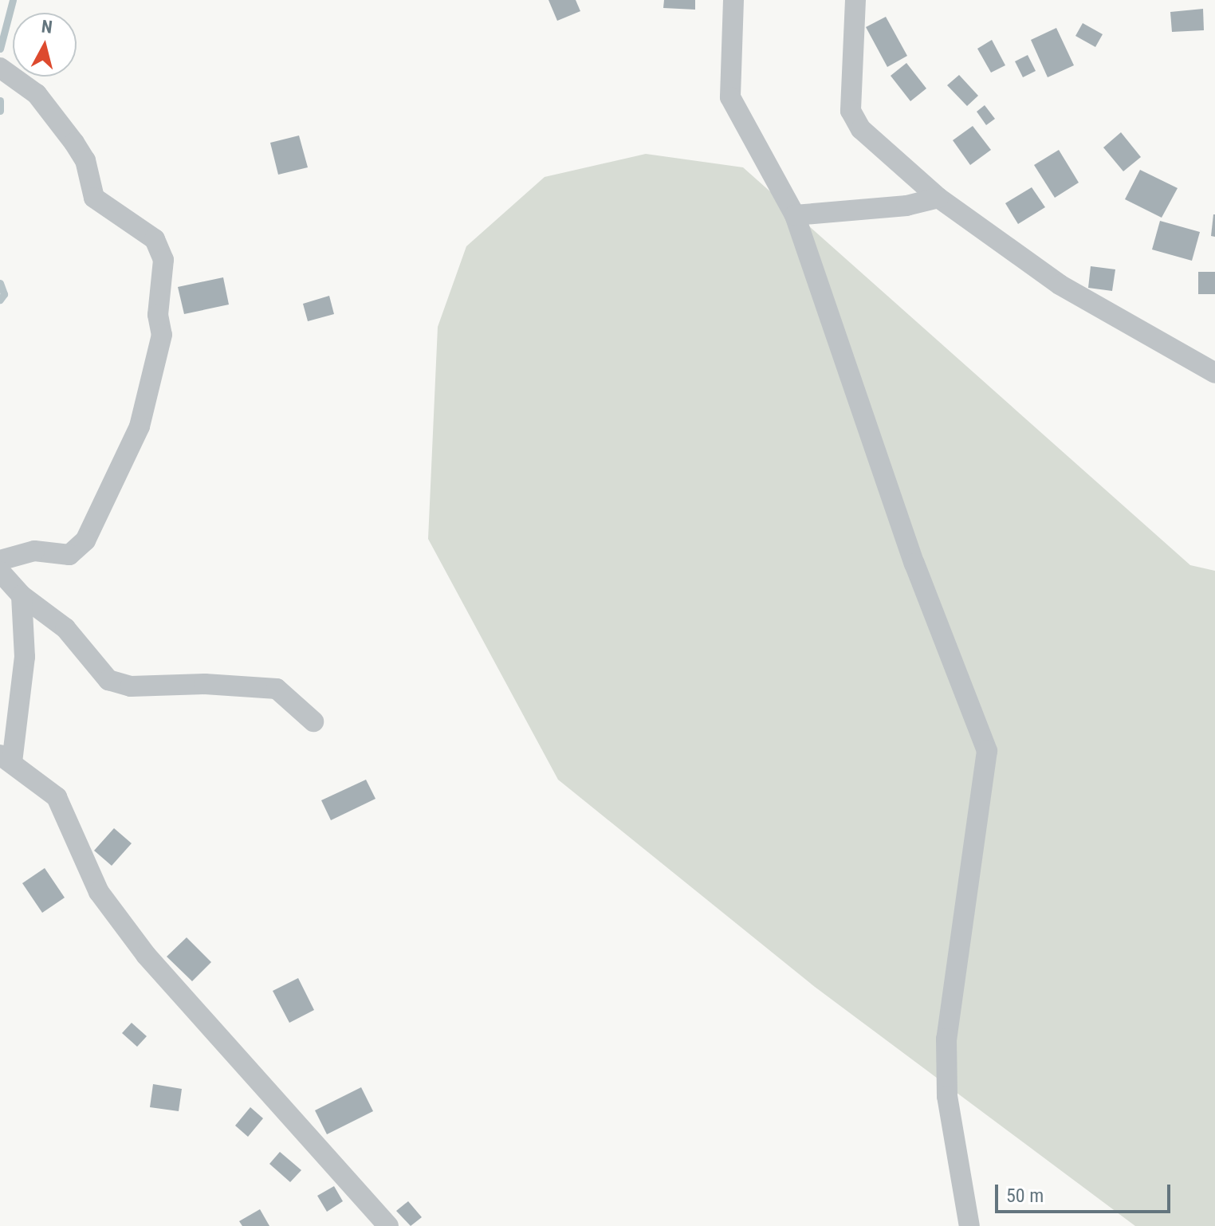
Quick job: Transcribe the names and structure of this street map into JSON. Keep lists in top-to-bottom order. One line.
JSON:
{"scale_bar":"50 m","north":"top"}
